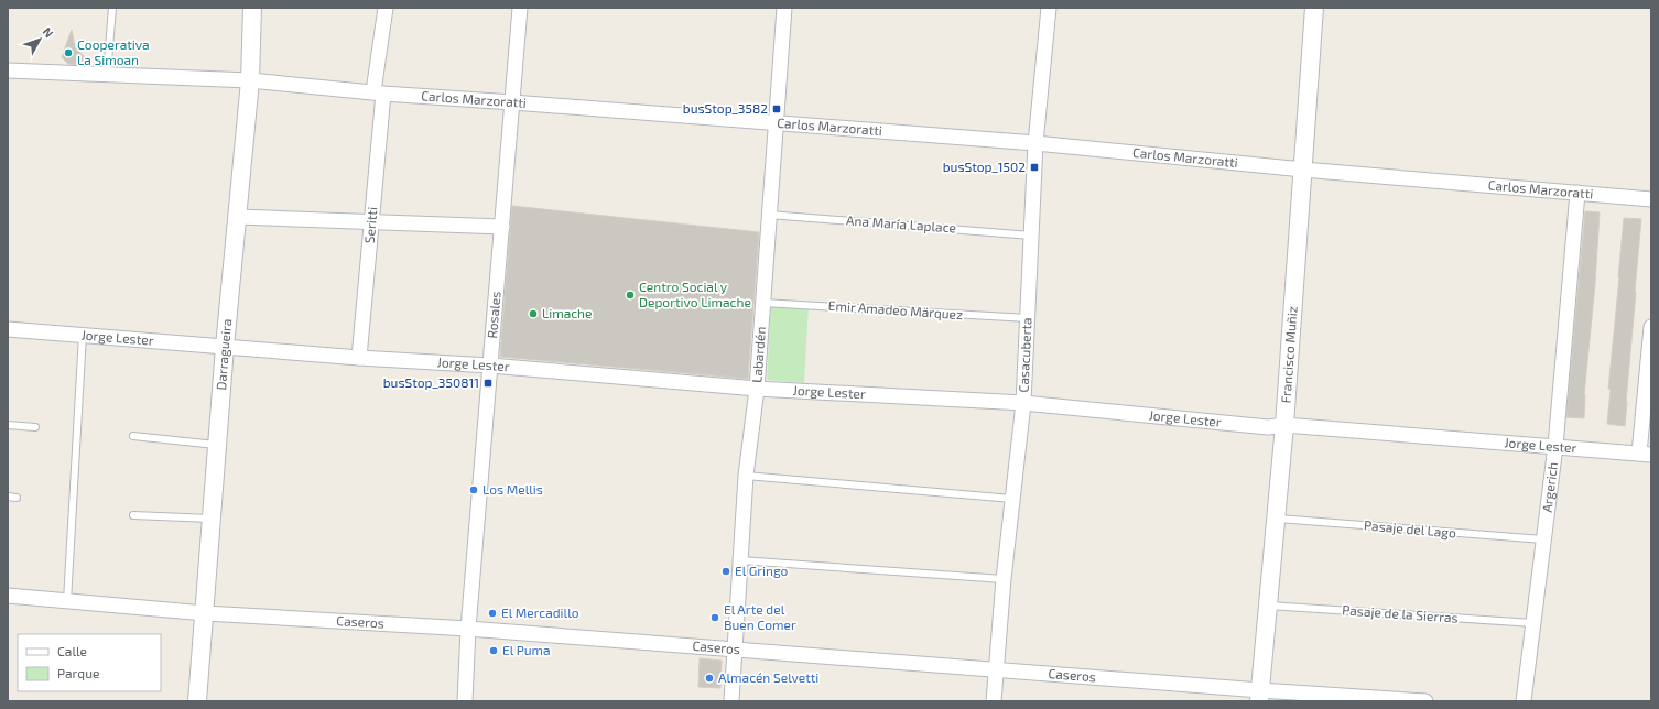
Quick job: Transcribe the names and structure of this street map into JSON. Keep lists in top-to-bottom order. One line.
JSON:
{"streets":{"street":["Carlos Marzoratti","Seritti","Rosales","Jorge Lester","Darragueira","Labardén","Casacuberta","Francisco Muñiz","Argerich","Caseros"],"lane":["Ana María Laplace","Emir Amadeo Märquez","Pasaje del Lago","Pasaje de la Sierras"]},"crossings":[["Carlos Marzoratti","Seritti"],["Carlos Marzoratti","Rosales"],["Carlos Marzoratti","Darragueira"],["Carlos Marzoratti","Labardén"],["Carlos Marzoratti","Casacuberta"],["Carlos Marzoratti","Francisco Muñiz"],["Carlos Marzoratti","Argerich"],["Ana María Laplace","Labardén"],["Ana María Laplace","Casacuberta"],["Seritti","Jorge Lester"],["Emir Amadeo Märquez","Labardén"],["Emir Amadeo Märquez","Casacuberta"],["Rosales","Jorge Lester"],["Rosales","Caseros"],["Jorge Lester","Darragueira"],["Jorge Lester","Labardén"],["Jorge Lester","Casacuberta"],["Jorge Lester","Francisco Muñiz"],["Jorge Lester","Argerich"],["Darragueira","Caseros"],["Labardén","Caseros"],["Casacuberta","Caseros"],["Francisco Muñiz","Pasaje del Lago"],["Francisco Muñiz","Pasaje de la Sierras"],["Francisco Muñiz","Caseros"],["Argerich","Pasaje del Lago"],["Argerich","Pasaje de la Sierras"]],"places":{"other":["Cooperativa La Simoan","Centro Social y Deportivo Limache","Limache","Los Mellis","El Gringo","El Mercadillo","El Arte del Buen Comer","El Puma","Almacén Selvetti"],"transit":["busStop_3582","busStop_1502","busStop_350811"]},"legend":["Calle","Parque"],"north":"top right"}
